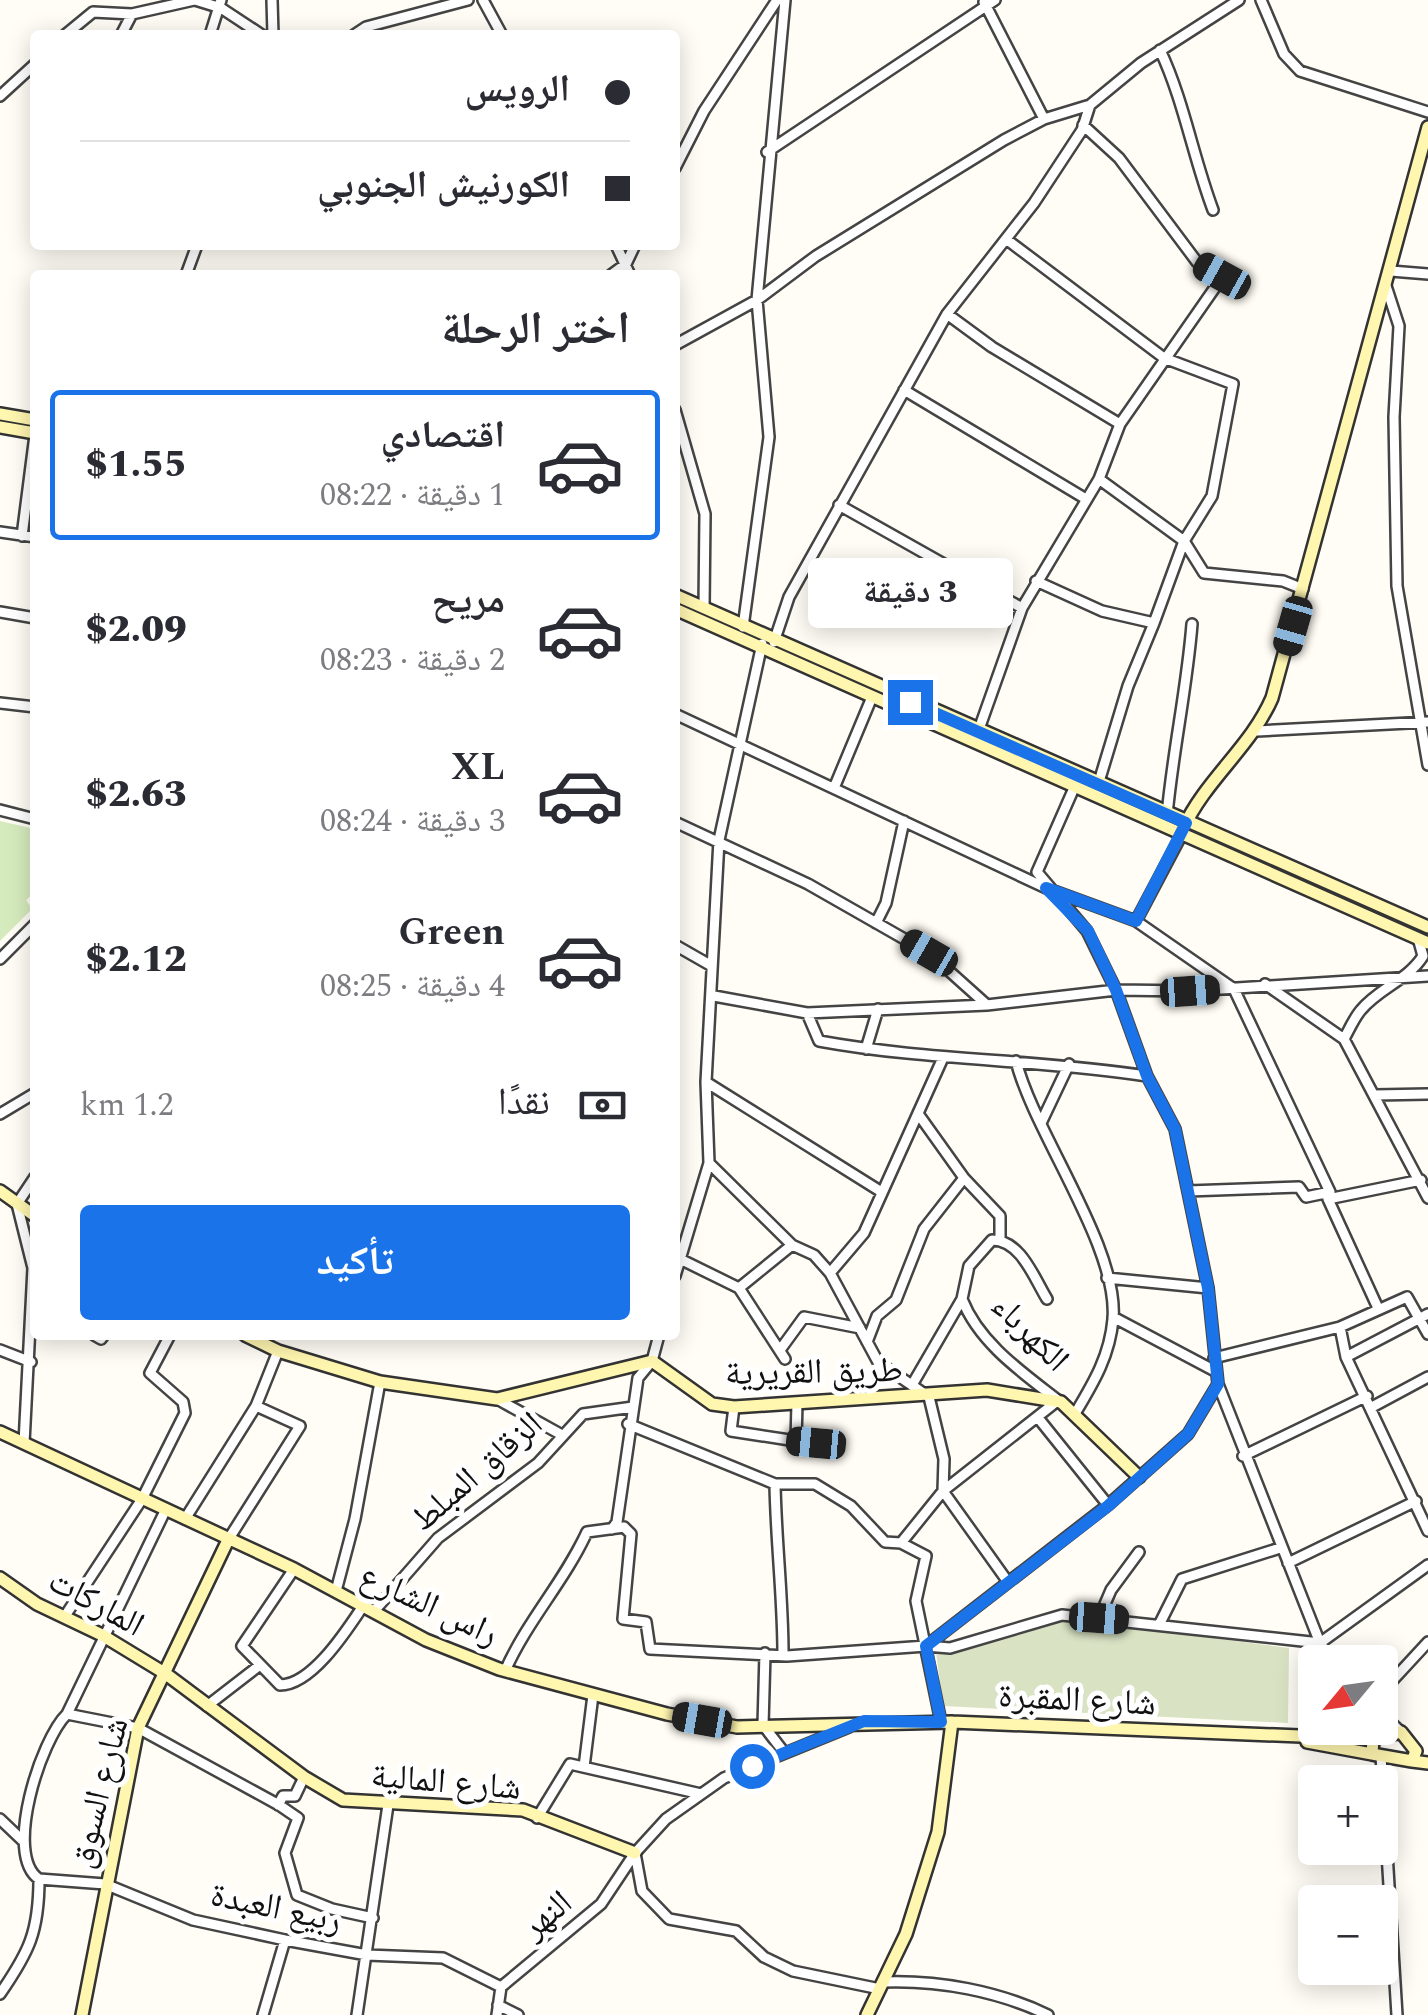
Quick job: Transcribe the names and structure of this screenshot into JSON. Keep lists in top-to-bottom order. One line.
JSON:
{"streets":{"street":["الكهرباء","طريق القريرية","الزقاق المبلط","الماركات","راس الشارع","شارع المقبرة","شارع المالية","شارع السوق","ربيع العبدة","النهر"]},"crossings":[["الكهرباء","طريق القريرية"],["الزقاق المبلط","راس الشارع"],["الماركات","شارع المالية"],["الماركات","شارع السوق"],["راس الشارع","شارع المقبرة"],["راس الشارع","شارع السوق"],["راس الشارع","النهر"],["شارع المقبرة","النهر"],["شارع المالية","شارع السوق"],["شارع المالية","النهر"],["شارع السوق","ربيع العبدة"],["ربيع العبدة","النهر"]],"north":"bottom left","page":{"banner":["الرويس","الكورنيش الجنوبي"],"heading":"اختر الرحلة","list":[{"name":"اقتصادي","note":"1 دقيقة · 08:22","value":"$1.55"},{"name":"مريح","note":"2 دقيقة · 08:23","value":"$2.09"},{"name":"XL","note":"3 دقيقة · 08:24","value":"$2.63"},{"name":"Green","note":"4 دقيقة · 08:25","value":"$2.12"}],"bubble":"3 دقيقة","pay":["نقدًا","1.2 km"],"buttons":"تأكيد","map_buttons":["+","−"]}}
